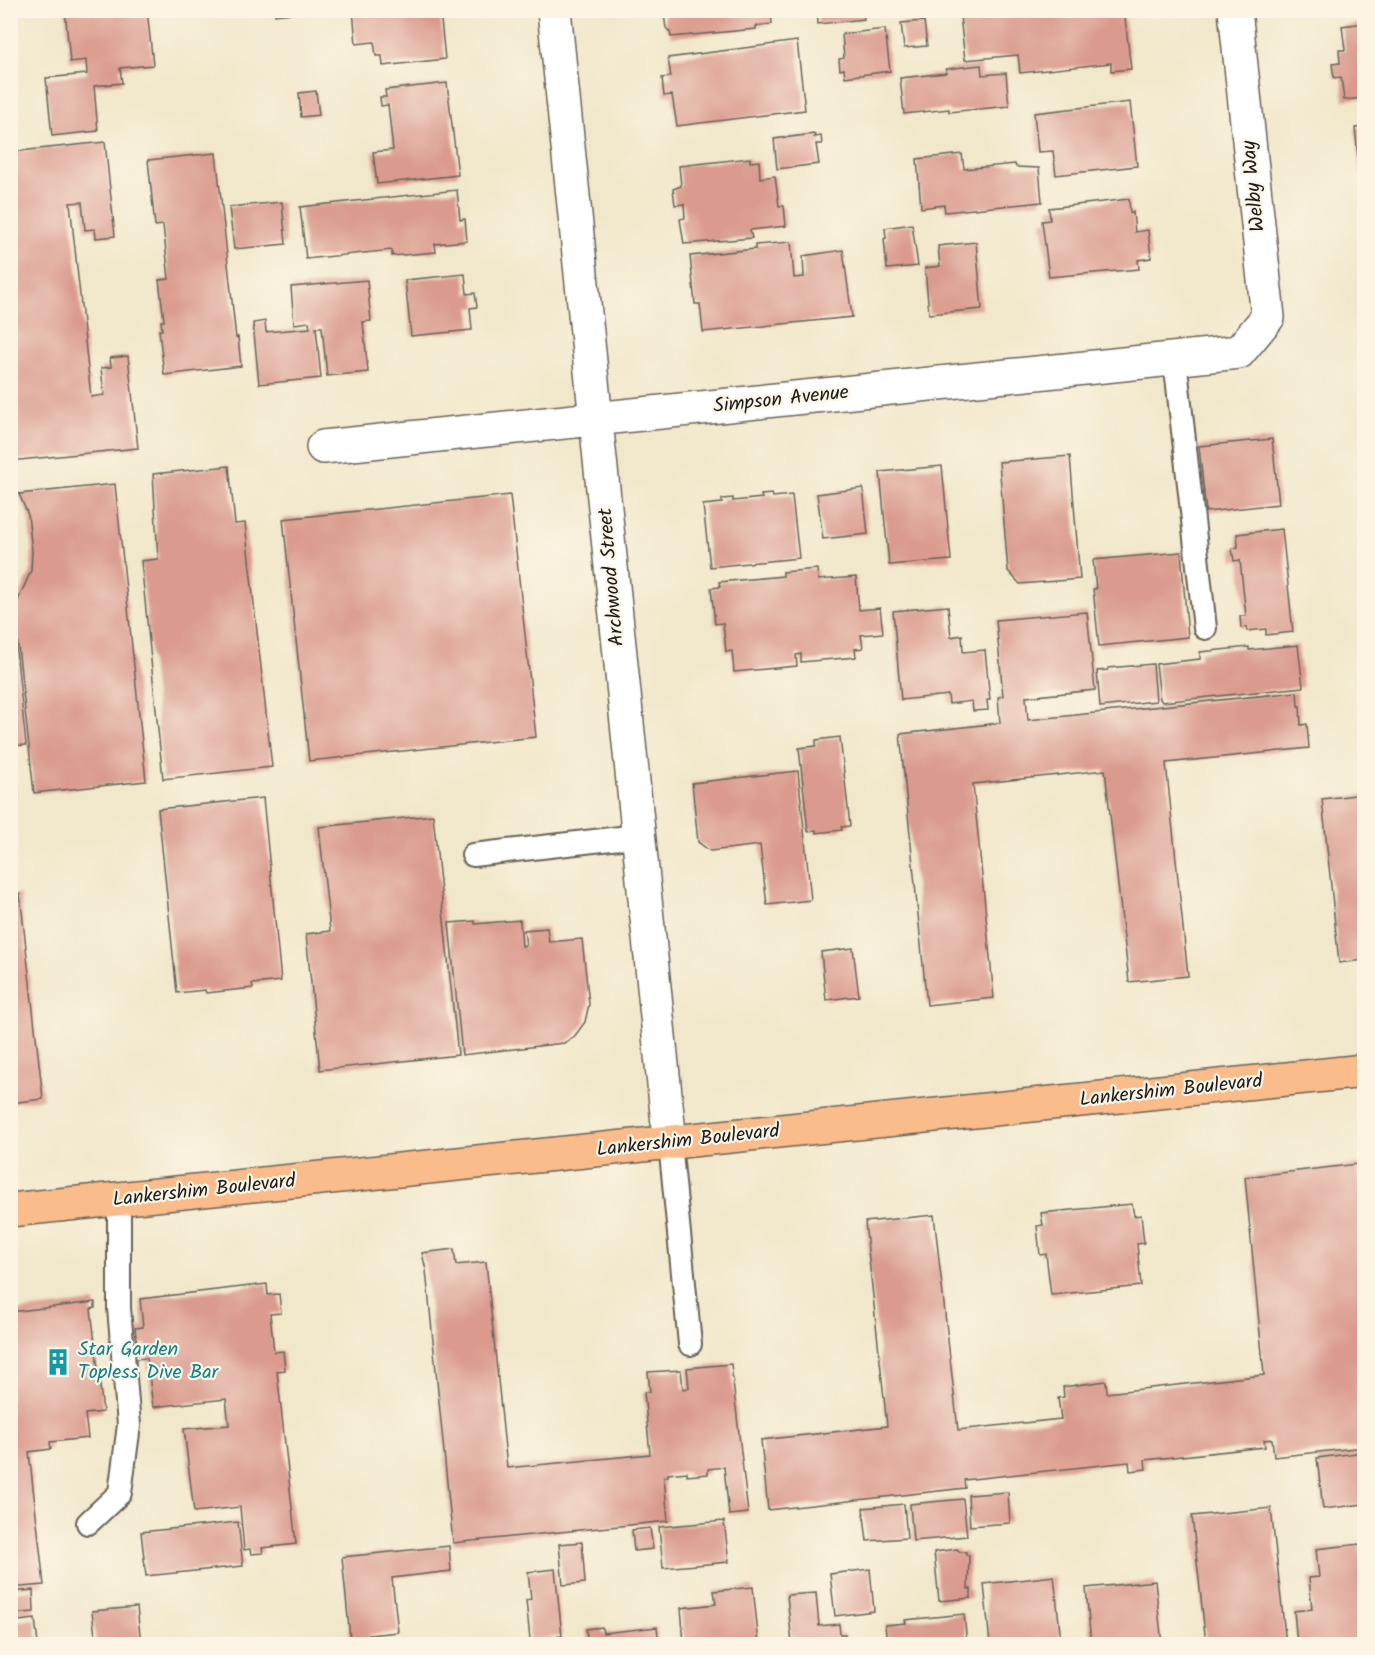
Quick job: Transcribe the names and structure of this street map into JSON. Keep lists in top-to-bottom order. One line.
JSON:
{"streets":{"main road":["Lankershim Boulevard"],"street":["Welby Way","Simpson Avenue","Archwood Street"]},"crossings":[["Welby Way","Simpson Avenue"],["Simpson Avenue","Archwood Street"],["Archwood Street","Lankershim Boulevard"]],"places":{"building":["Star Garden Topless Dive Bar"]}}
